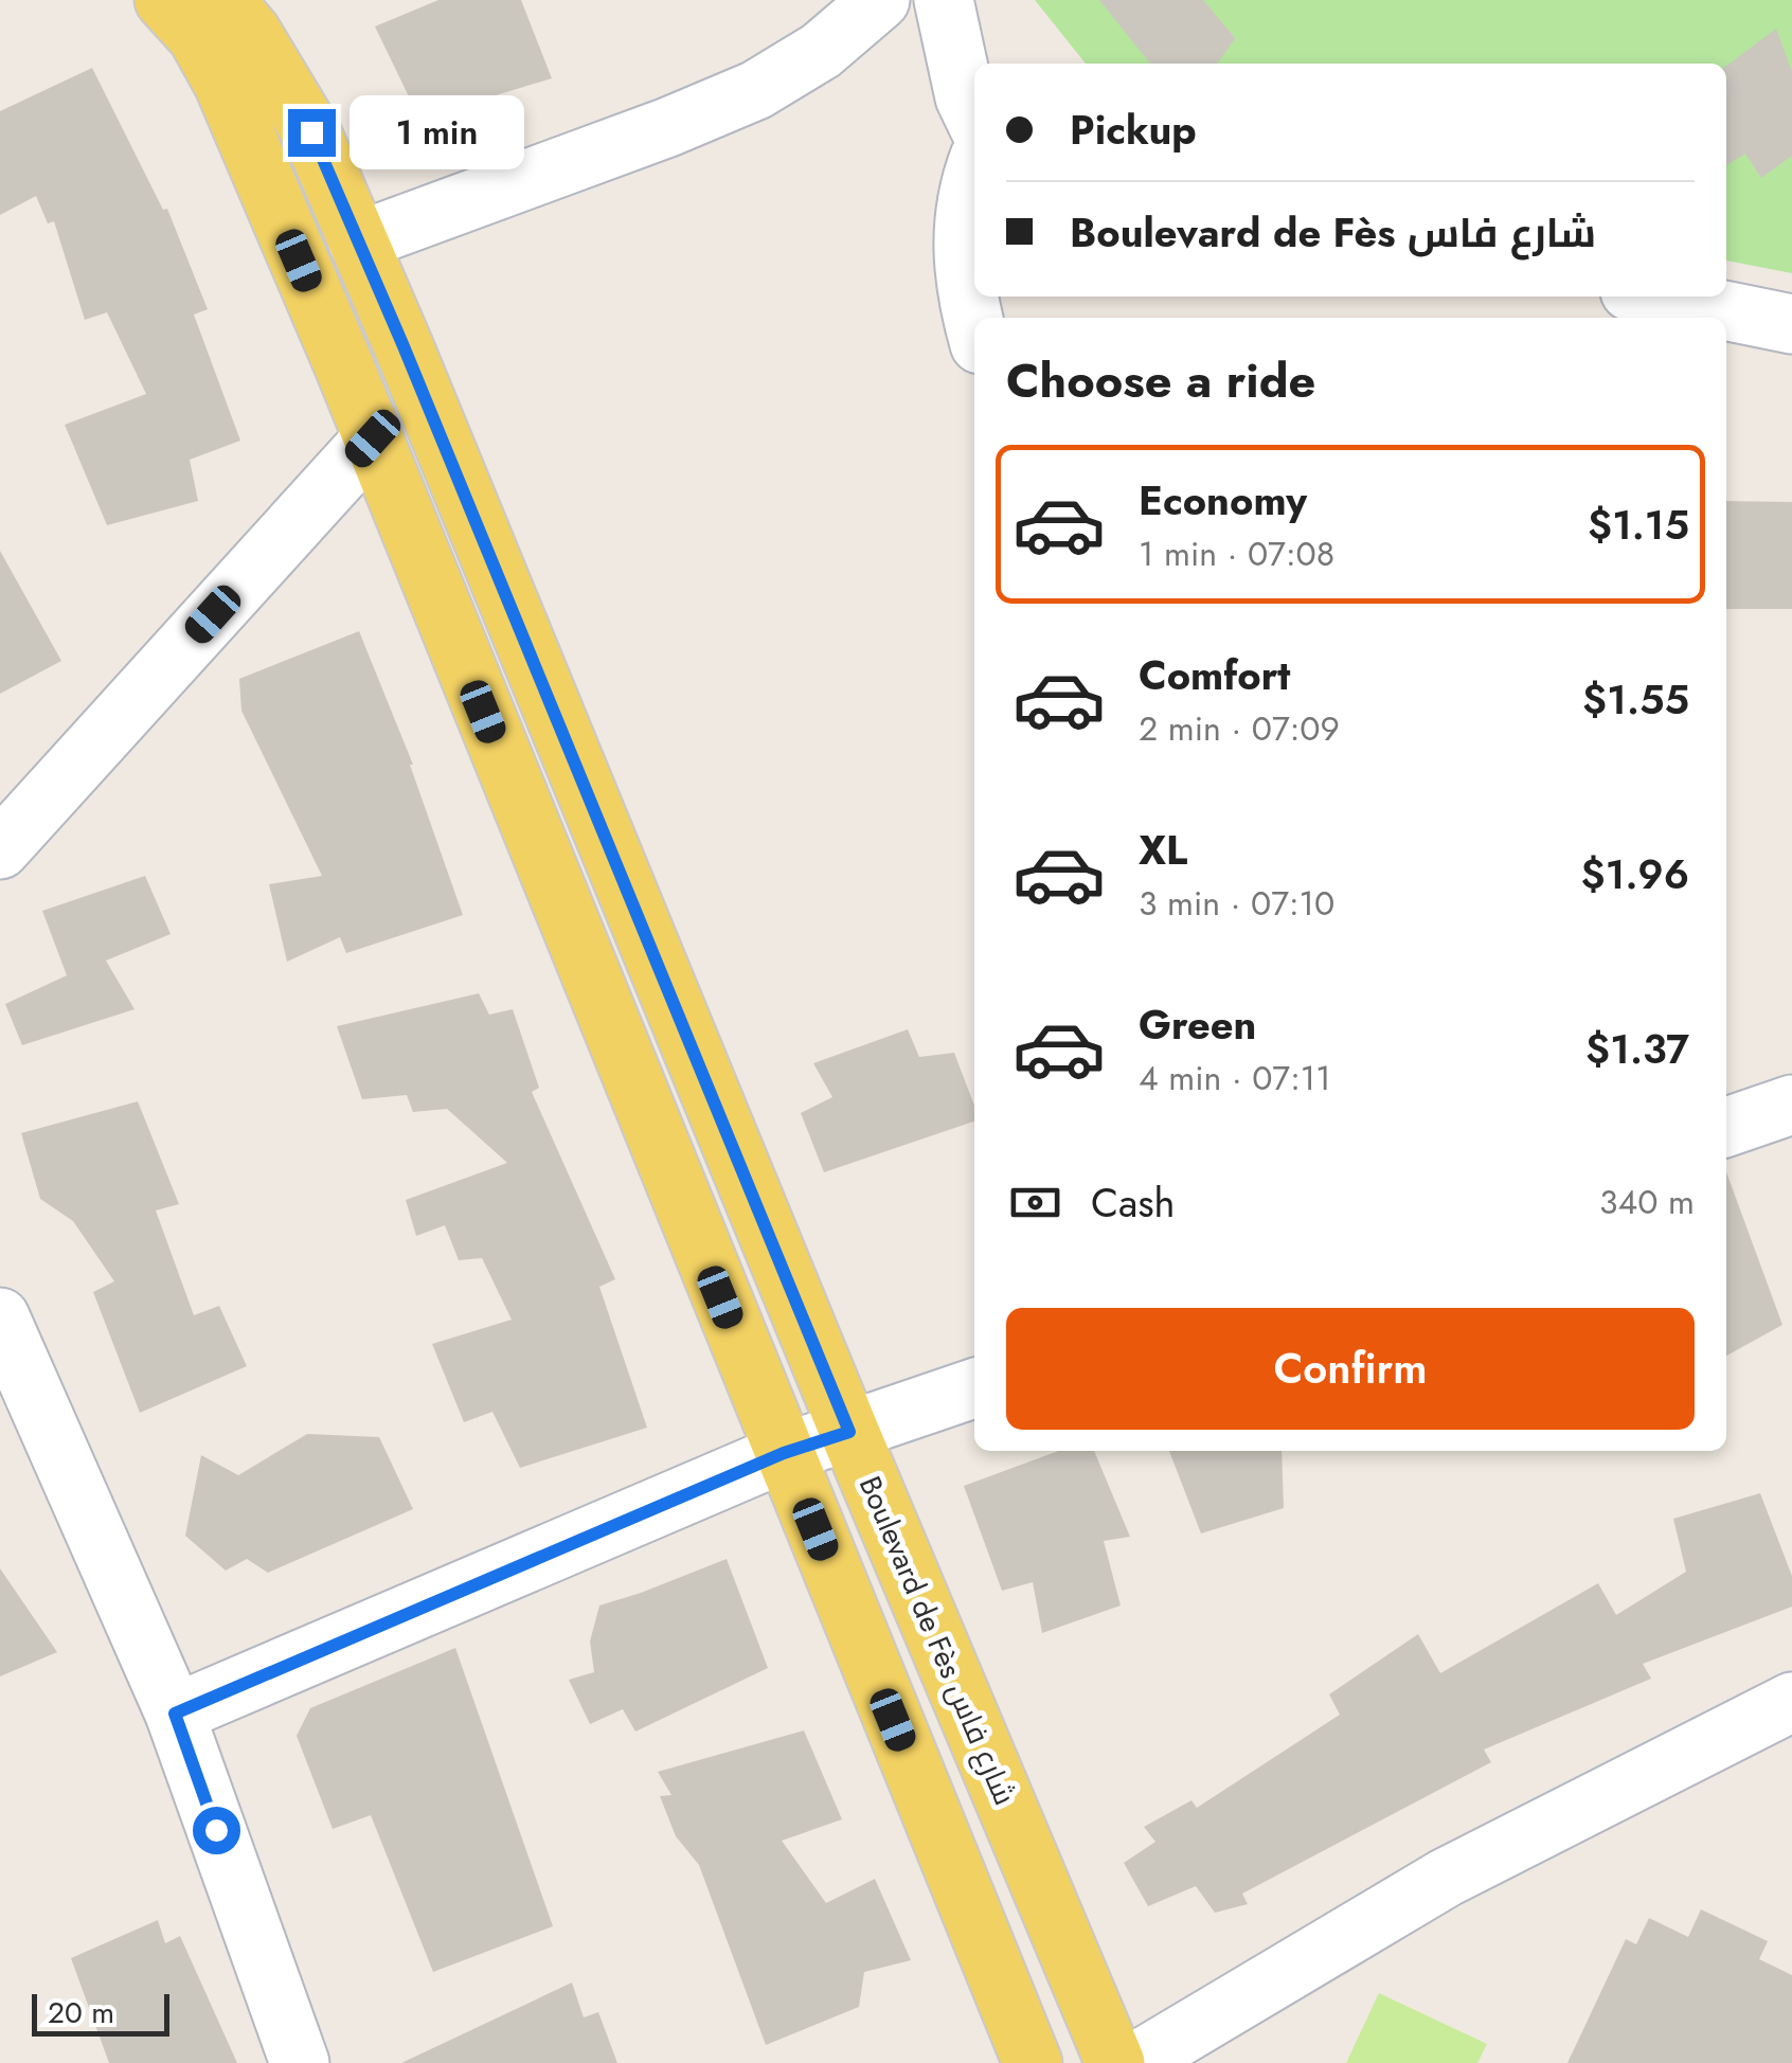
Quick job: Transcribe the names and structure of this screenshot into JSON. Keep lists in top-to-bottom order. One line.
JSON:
{"streets":{"main road":["Boulevard de Fès شارع فاس"]},"scale_bar":"20 m","page":{"banner":["Pickup","Boulevard de Fès شارع فاس"],"bubble":"1 min","heading":"Choose a ride","list":[{"name":"Economy","note":"1 min · 07:08","value":"$1.15"},{"name":"Comfort","note":"2 min · 07:09","value":"$1.55"},{"name":"XL","note":"3 min · 07:10","value":"$1.96"},{"name":"Green","note":"4 min · 07:11","value":"$1.37"}],"pay":["Cash","340 m"],"buttons":"Confirm","scale":"20 m"}}
